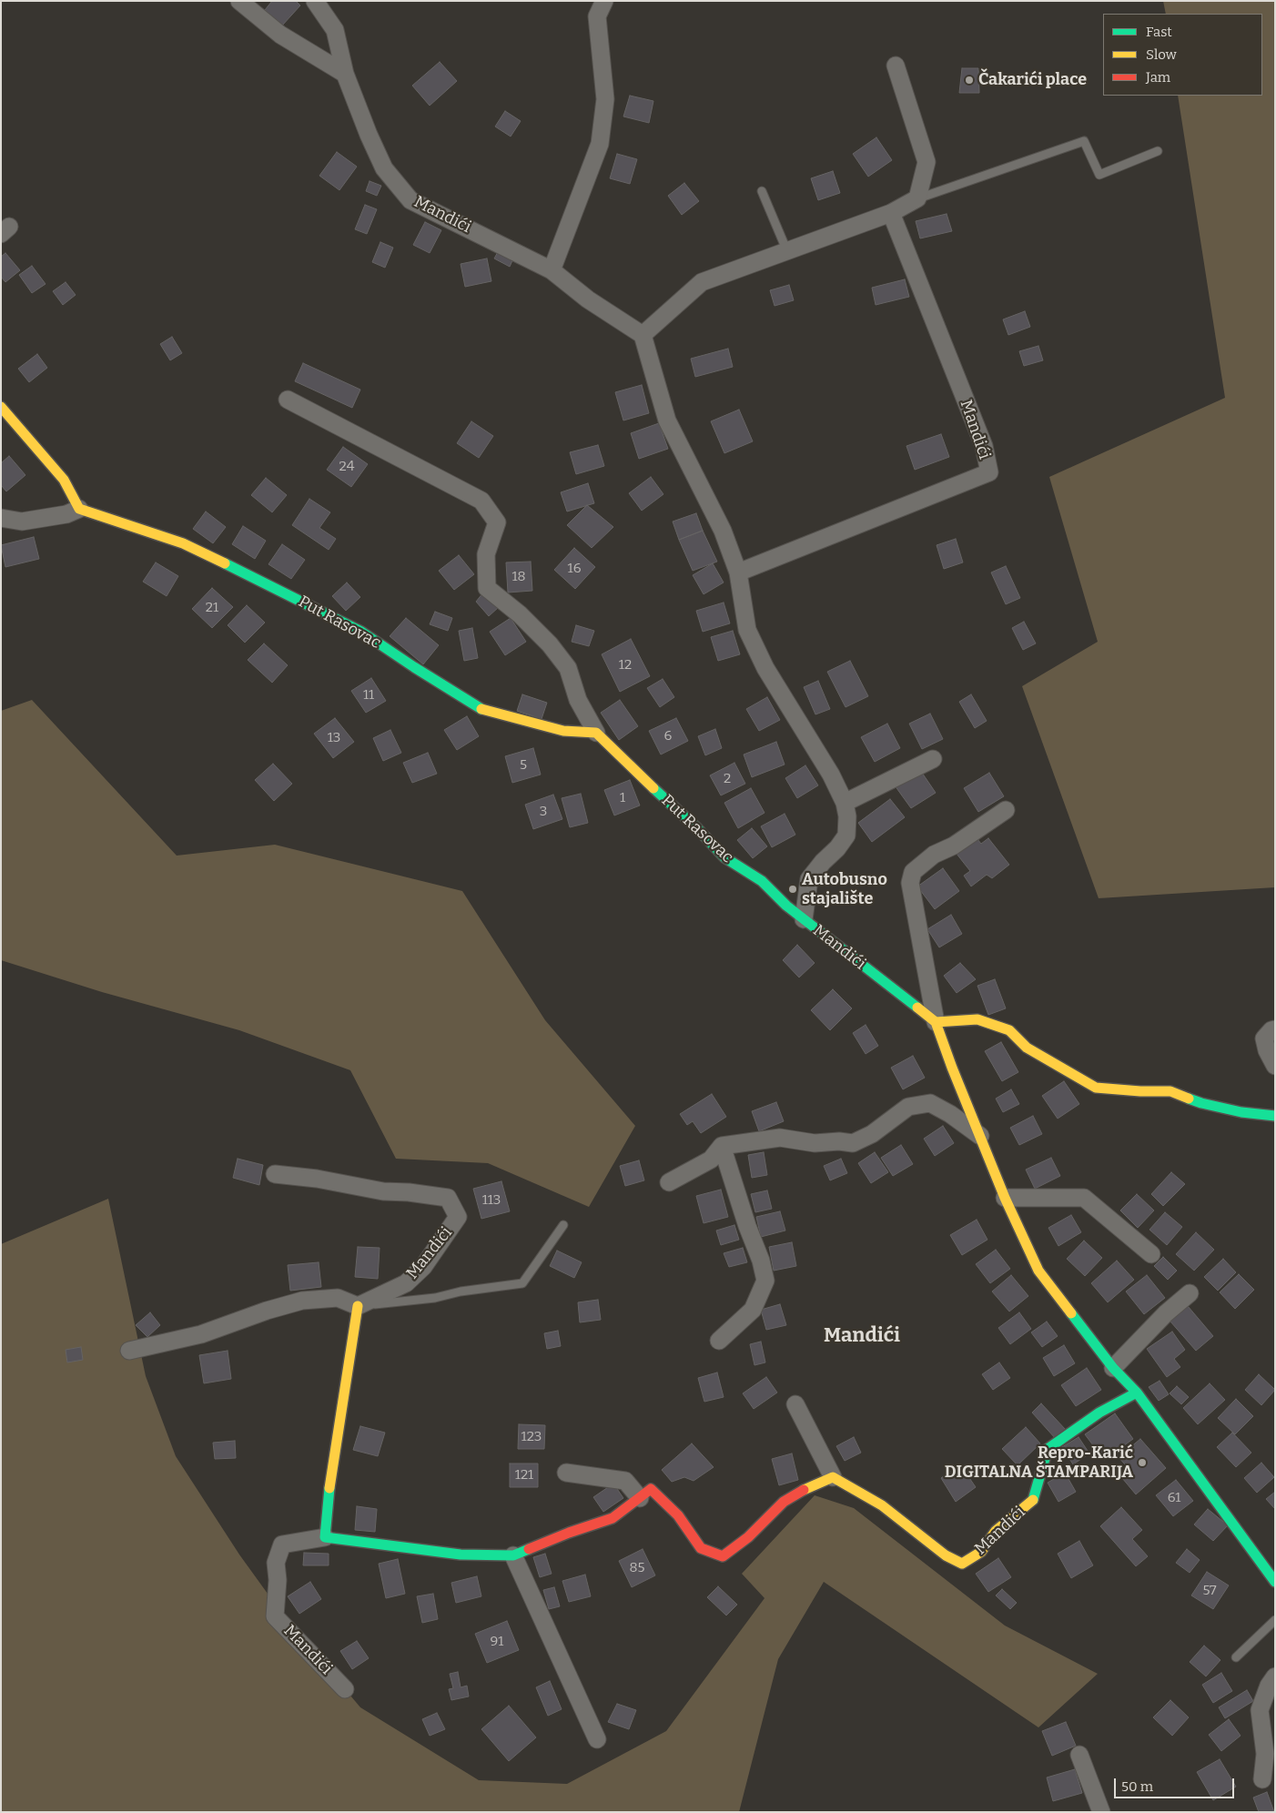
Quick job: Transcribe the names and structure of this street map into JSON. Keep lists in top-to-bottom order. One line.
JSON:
{"streets":{"street":["Mandići","Put Rasovac"]},"crossings":[["Mandići","Put Rasovac"]],"districts":["Mandići"],"places":["Čakarići place","Autobusno stajalište","Repro-Karić DIGITALNA ŠTAMPARIJA"],"house_numbers":["24","16","18","21","12","11","6","13","5","2","1","3","113","123","121","61","85","57","91"],"legend":["Fast","Slow","Jam"],"scale_bar":"50 m"}
